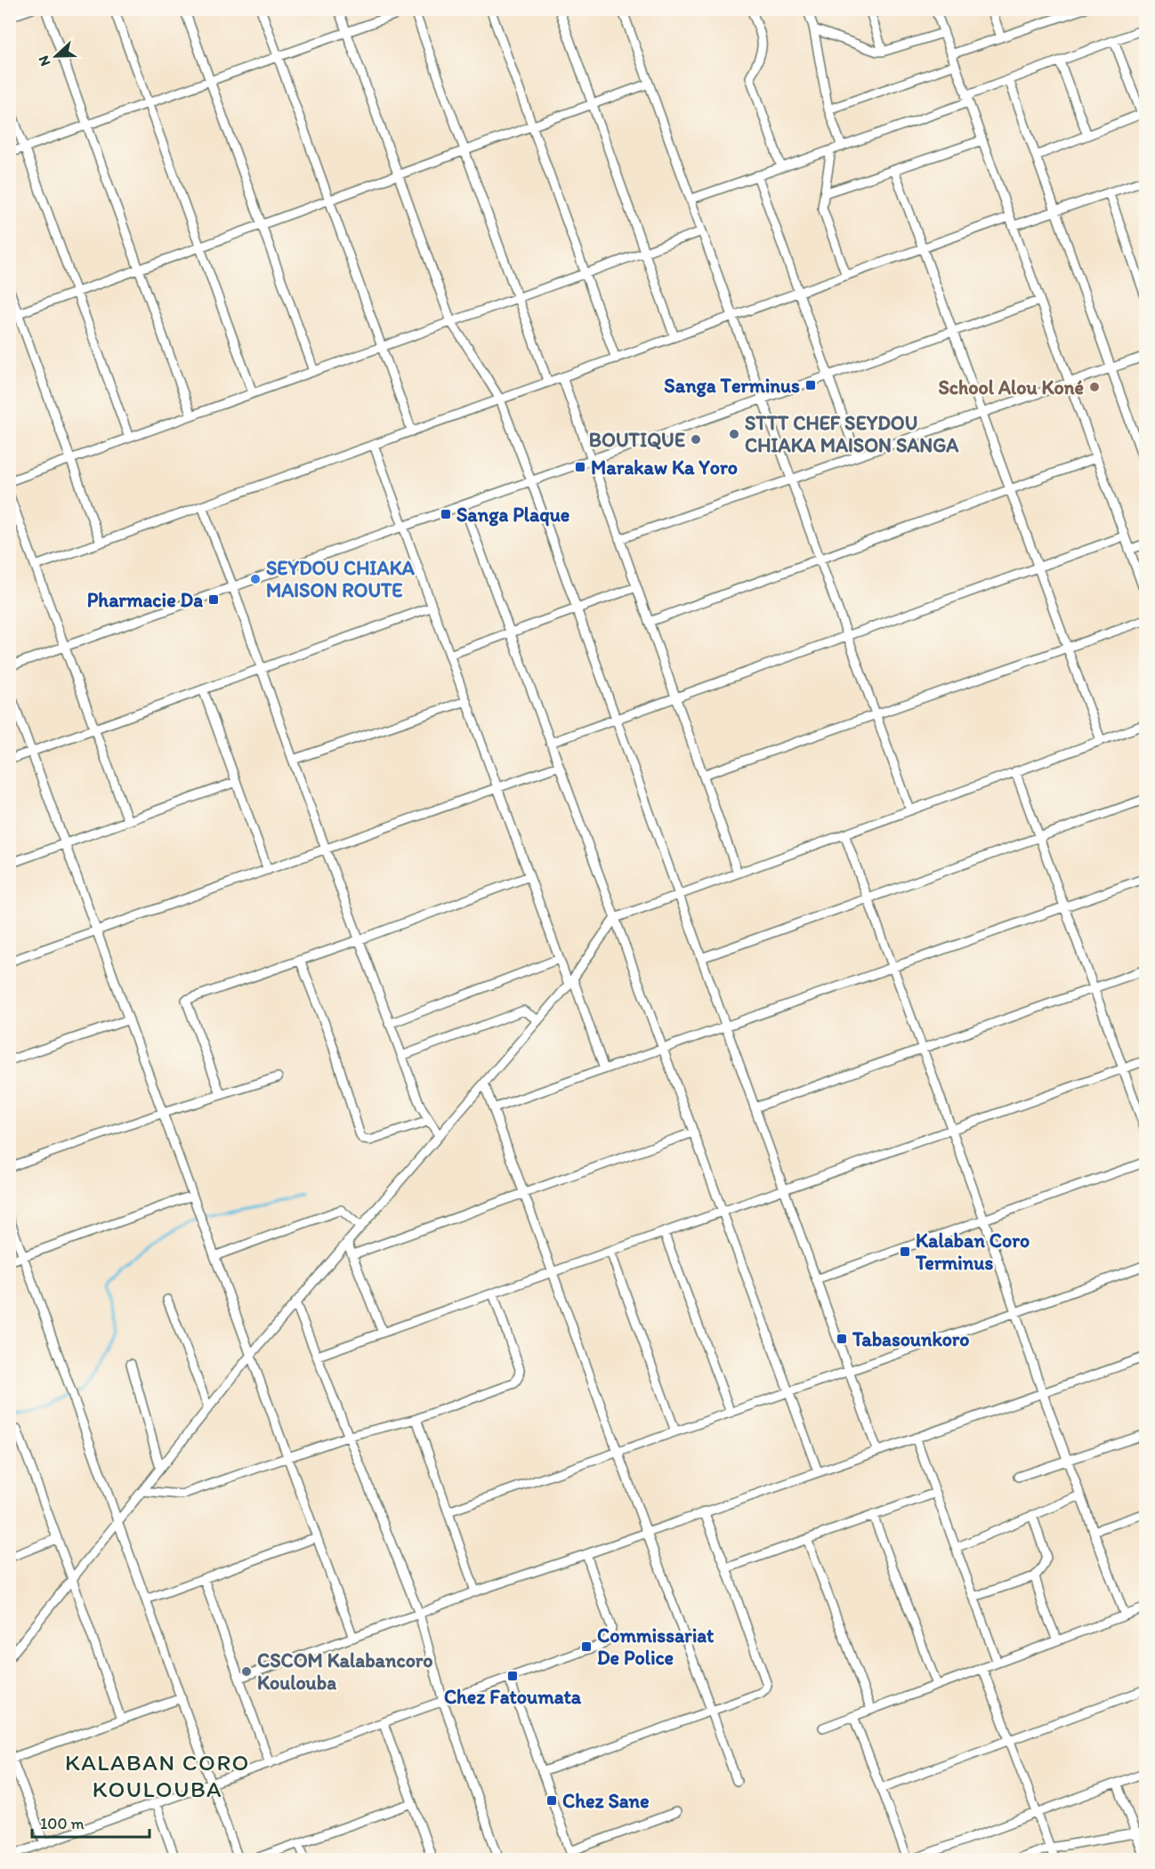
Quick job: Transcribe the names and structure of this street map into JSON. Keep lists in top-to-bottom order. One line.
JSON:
{"districts":["KALABAN CORO KOULOUBA"],"places":{"transit":["Sanga Terminus","Marakaw Ka Yoro","Sanga Plaque","Pharmacie Da","Kalaban Coro Terminus","Tabasounkoro","Commissariat De Police","Chez Fatoumata","Chez Sane"],"other":["School Alou Koné","STTT CHEF SEYDOU CHIAKA MAISON SANGA","BOUTIQUE","SEYDOU CHIAKA MAISON ROUTE","CSCOM Kalabancoro Koulouba"]},"scale_bar":"100 m","north":"left"}
